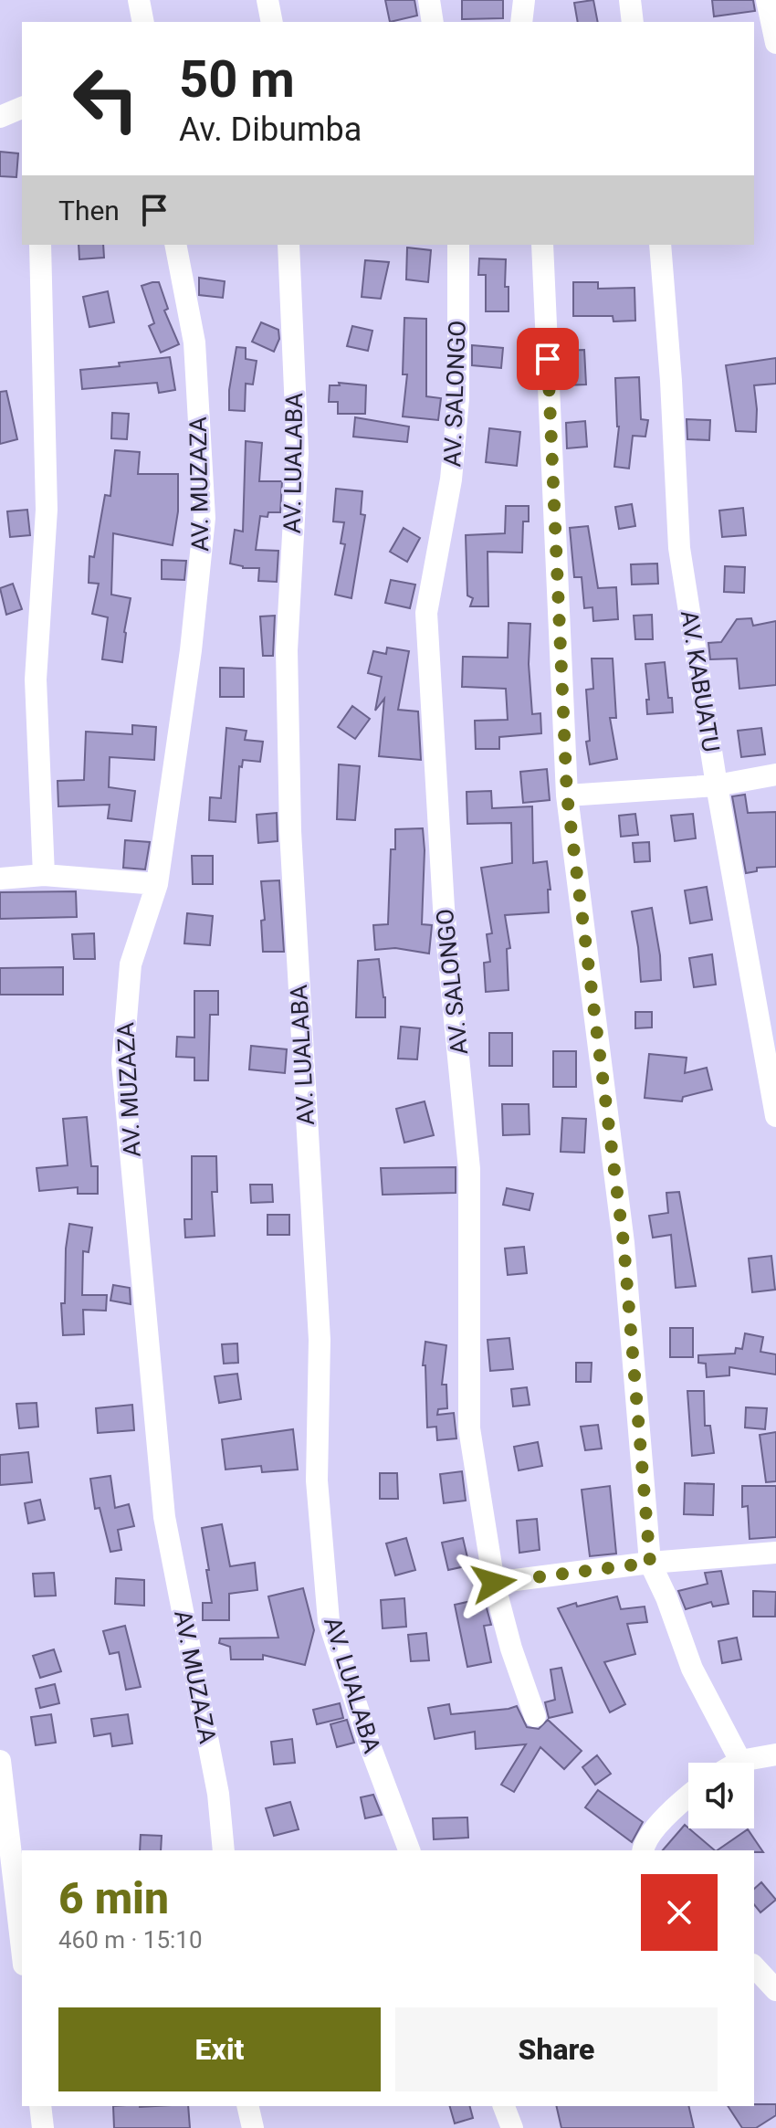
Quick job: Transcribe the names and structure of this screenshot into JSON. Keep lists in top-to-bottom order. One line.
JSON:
{"streets":{"street":["AV. SALONGO","AV. LUALABA","AV. MUZAZA","AV. KABUATU"]},"page":{"turn":["50 m","Av. Dibumba"],"then":"Then","heading":["6 min","460 m · 15:10"],"buttons":["Exit","Share"]}}
